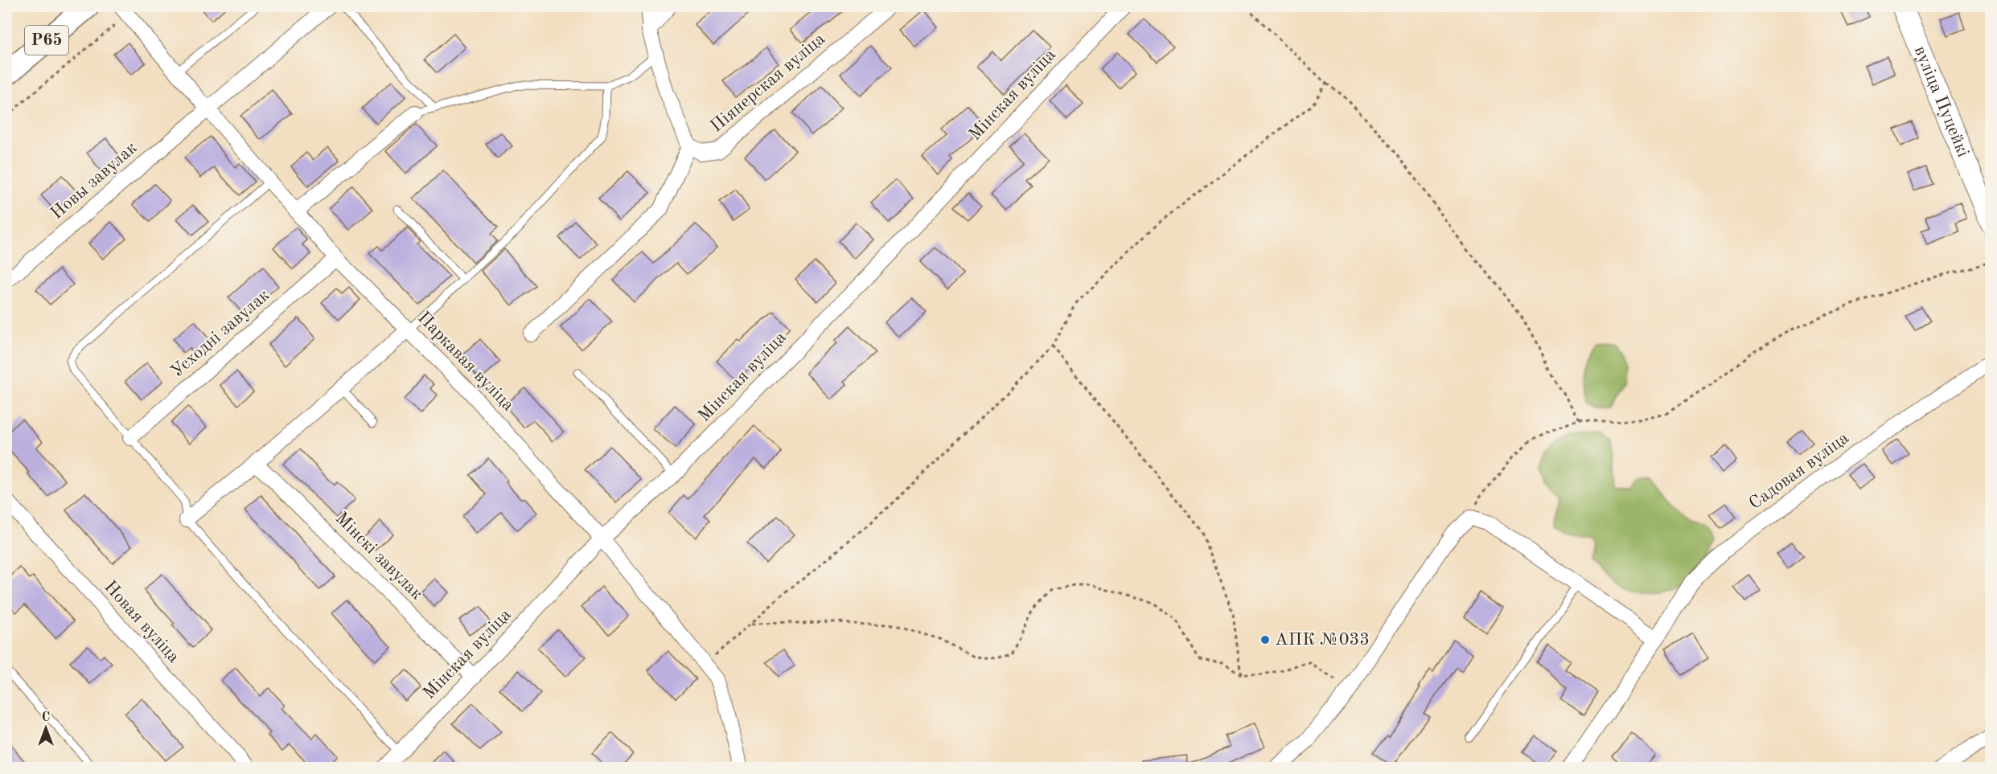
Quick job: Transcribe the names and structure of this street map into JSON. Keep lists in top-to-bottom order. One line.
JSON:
{"streets":{"main road":["Р65"],"street":["Піянерская вуліца","Мінская вуліца","вуліца Пуцейкі","Новы завулак","Усходні завулак","Паркавая вуліца","Садовая вуліца","Мінскі завулак","Новая вуліца"]},"crossings":[["Мінская вуліца","Паркавая вуліца"],["Мінская вуліца","Мінскі завулак"],["Новы завулак","Паркавая вуліца"],["Усходні завулак","Паркавая вуліца"]],"places":["АПК №033"],"north":"top"}
